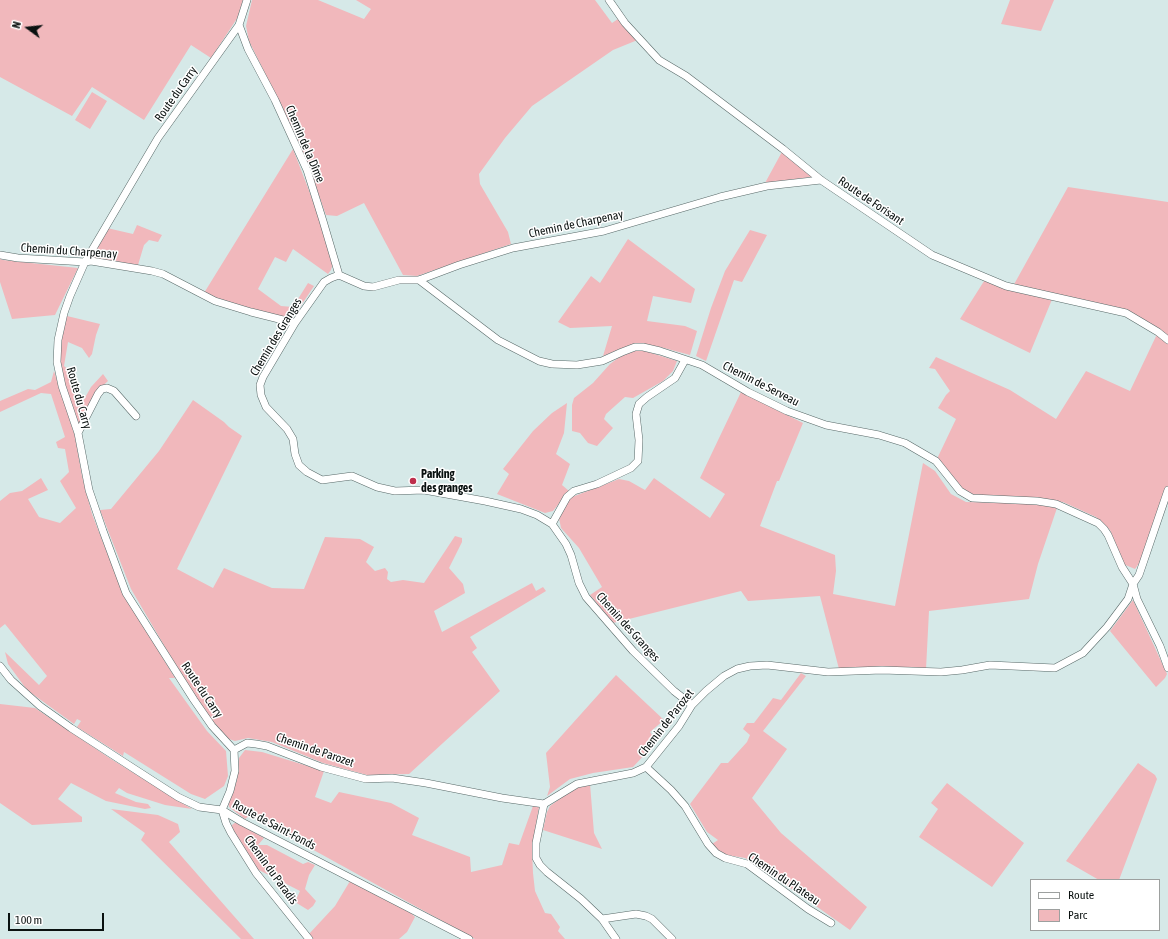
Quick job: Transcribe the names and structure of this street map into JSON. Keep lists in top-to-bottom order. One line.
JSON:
{"streets":{"street":["Route du Carry","Chemin de la Dîme","Route de Forisant","Chemin de Charpenay","Chemin du Charpenay","Chemin des Granges","Chemin de Serveau","Chemin de Parozet","Route de Saint-Fonds","Chemin du Paradis","Chemin du Plateau"]},"crossings":[["Route du Carry","Chemin de la Dîme"],["Route du Carry","Chemin du Charpenay"],["Route du Carry","Chemin de Parozet"],["Chemin de la Dîme","Chemin de Charpenay"],["Chemin de la Dîme","Chemin des Granges"],["Route de Forisant","Chemin de Charpenay"],["Chemin de Charpenay","Chemin des Granges"],["Chemin de Charpenay","Chemin de Serveau"],["Chemin du Charpenay","Chemin des Granges"],["Chemin des Granges","Chemin de Parozet"],["Chemin de Serveau","Chemin de Parozet"],["Chemin de Parozet","Chemin du Plateau"],["Route de Saint-Fonds","Chemin du Paradis"]],"places":["Parking des granges"],"legend":["Route","Parc"],"scale_bar":"100 m","north":"left"}
